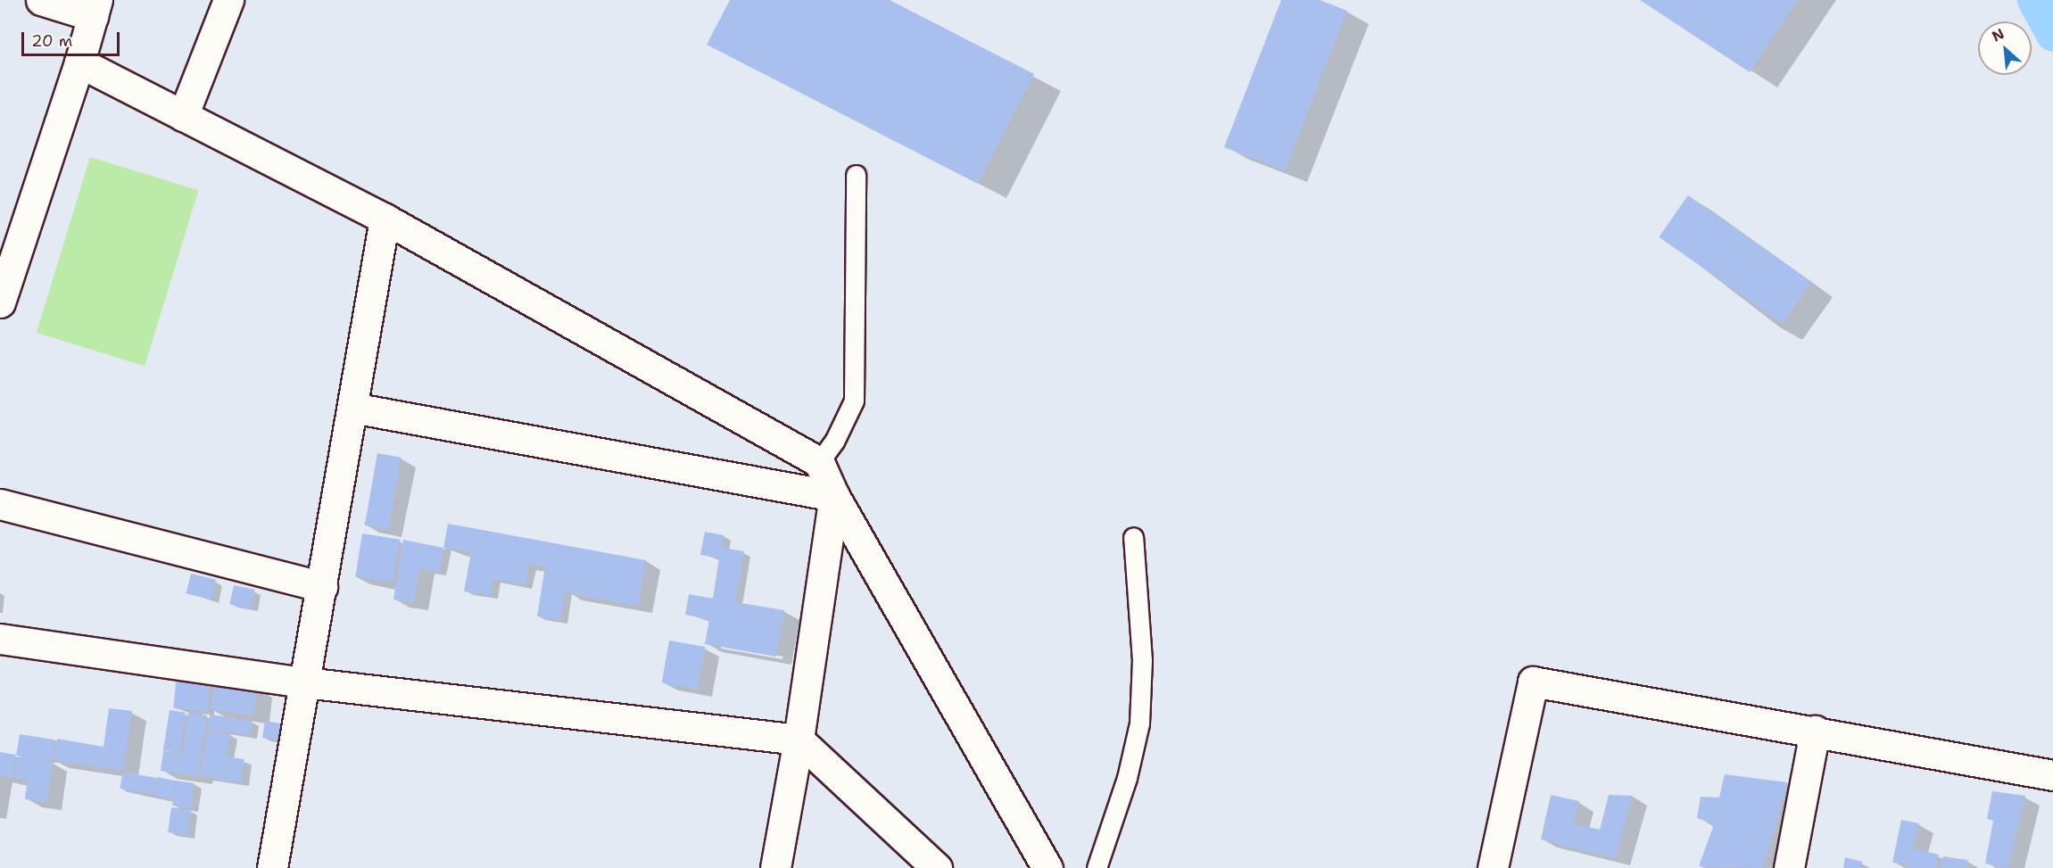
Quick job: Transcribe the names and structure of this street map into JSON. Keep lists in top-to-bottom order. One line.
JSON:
{"scale_bar":"20 m","north":"top left"}
